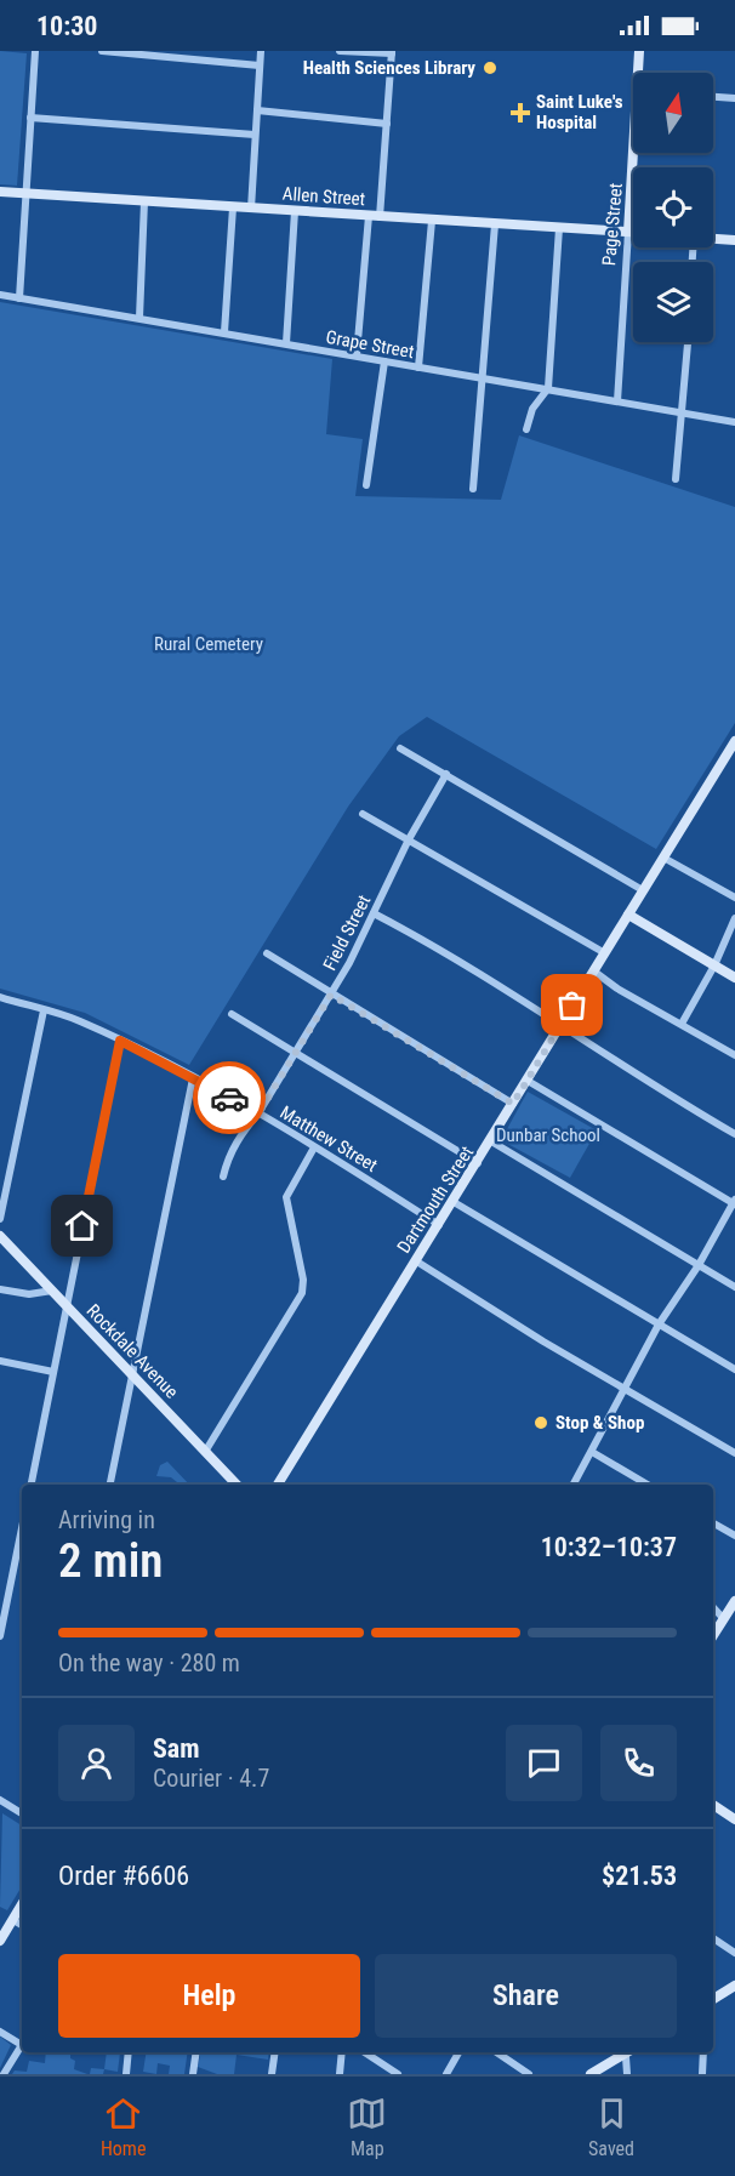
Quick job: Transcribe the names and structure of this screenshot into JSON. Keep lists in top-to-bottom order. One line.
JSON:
{"streets":{"main road":["Allen Street","Page Street","Dartmouth Street","Rockdale Avenue"],"street":["Grape Street","Field Street","Matthew Street"]},"crossings":[["Allen Street","Page Street"],["Page Street","Grape Street"],["Field Street","Matthew Street"],["Matthew Street","Dartmouth Street"]],"parks":["Rural Cemetery","Dunbar School"],"places":{"other":["Health Sciences Library","Stop & Shop"],"health":["Saint Luke's Hospital"]},"north":"top","page":{"status":"10:30","heading":["2 min","Arriving in","10:32–10:37"],"panel":["Sam","Courier · 4.7","Order #6606","$21.53"],"bar":"On the way · 280 m","buttons":["Help","Share"],"tabs":["Home","Map","Saved"]}}
